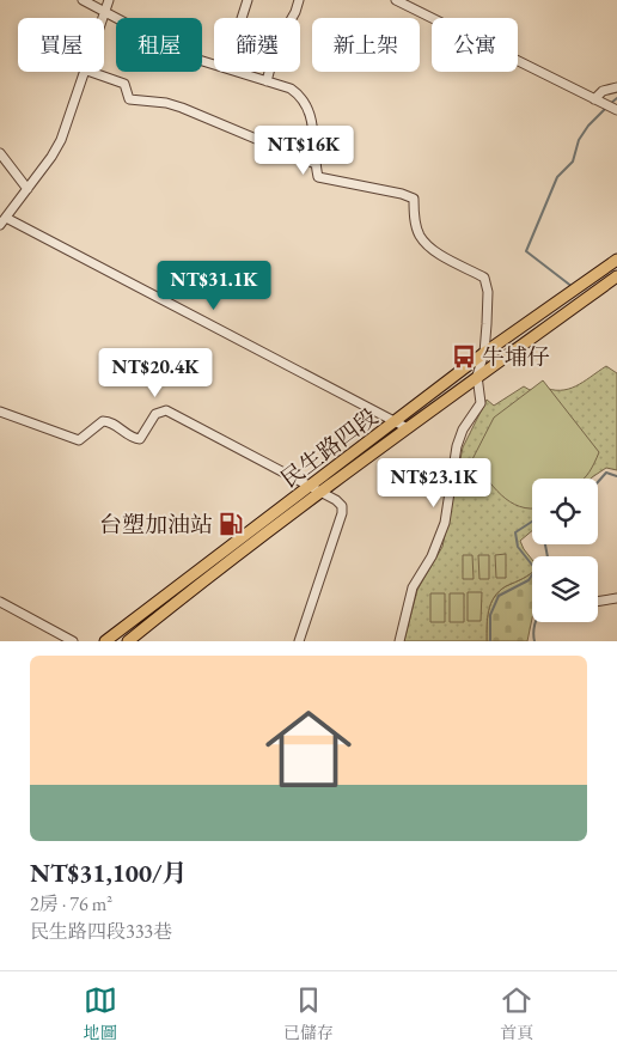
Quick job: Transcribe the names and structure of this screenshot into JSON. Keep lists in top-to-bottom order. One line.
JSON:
{"streets":{"main road":["民生路四段"]},"places":{"bus stop":["牛埔仔"],"fuel station":["台塑加油站"]},"page":{"chip":["買屋","租屋","篩選","新上架","公寓"],"price":["NT$16K","NT$31.1K","NT$20.4K","NT$23.1K"],"list":[{"name":"NT$31,100/月","note":"2房 · 76 m² · 民生路四段333巷"}],"tabs":["地圖","已儲存","首頁"]}}
